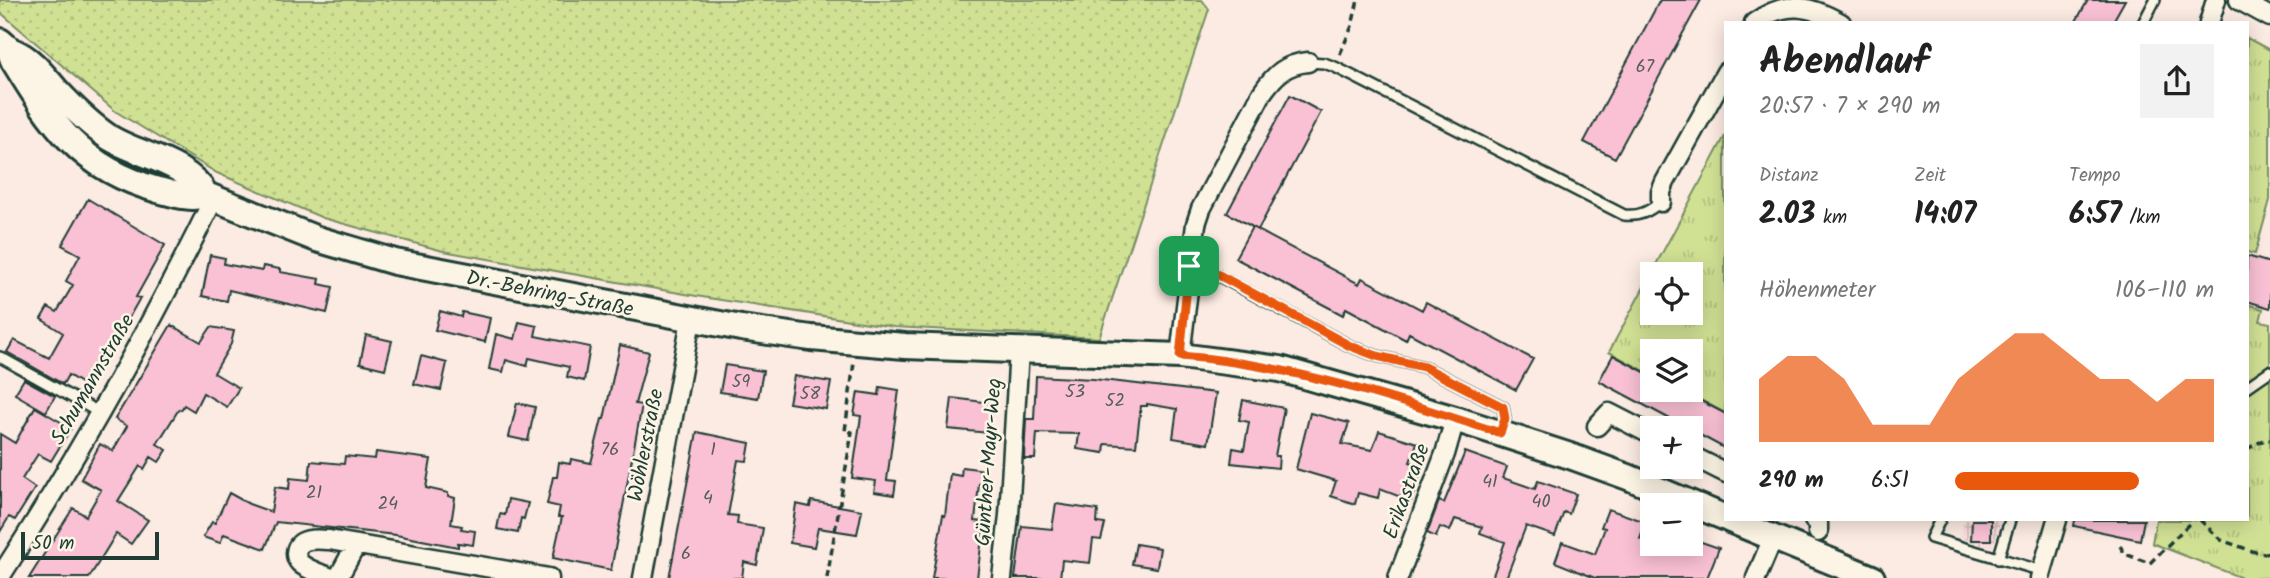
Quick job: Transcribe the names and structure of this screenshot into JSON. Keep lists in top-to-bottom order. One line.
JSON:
{"streets":{"street":["Dr.-Behring-Straße","Schumannstraße","Wöhlerstraße","Günther-Mayr-Weg","Erikastraße"]},"crossings":[["Dr.-Behring-Straße","Schumannstraße"],["Dr.-Behring-Straße","Wöhlerstraße"],["Dr.-Behring-Straße","Günther-Mayr-Weg"],["Dr.-Behring-Straße","Erikastraße"]],"house_numbers":["67","59","53","58","52","76","1","41","21","4","40","24","6"],"scale_bar":"50 m","page":{"heading":["Abendlauf","20:57 · 7 × 290 m"],"stats":[["Distanz","2.03 km"],["Zeit","14:07"],["Tempo","6:57 /km"]],"chart":["Höhenmeter","106–110 m"],"map_buttons":["+","−"],"list":[{"name":"290 m","note":"6:51"}],"scale":"50 m"}}
